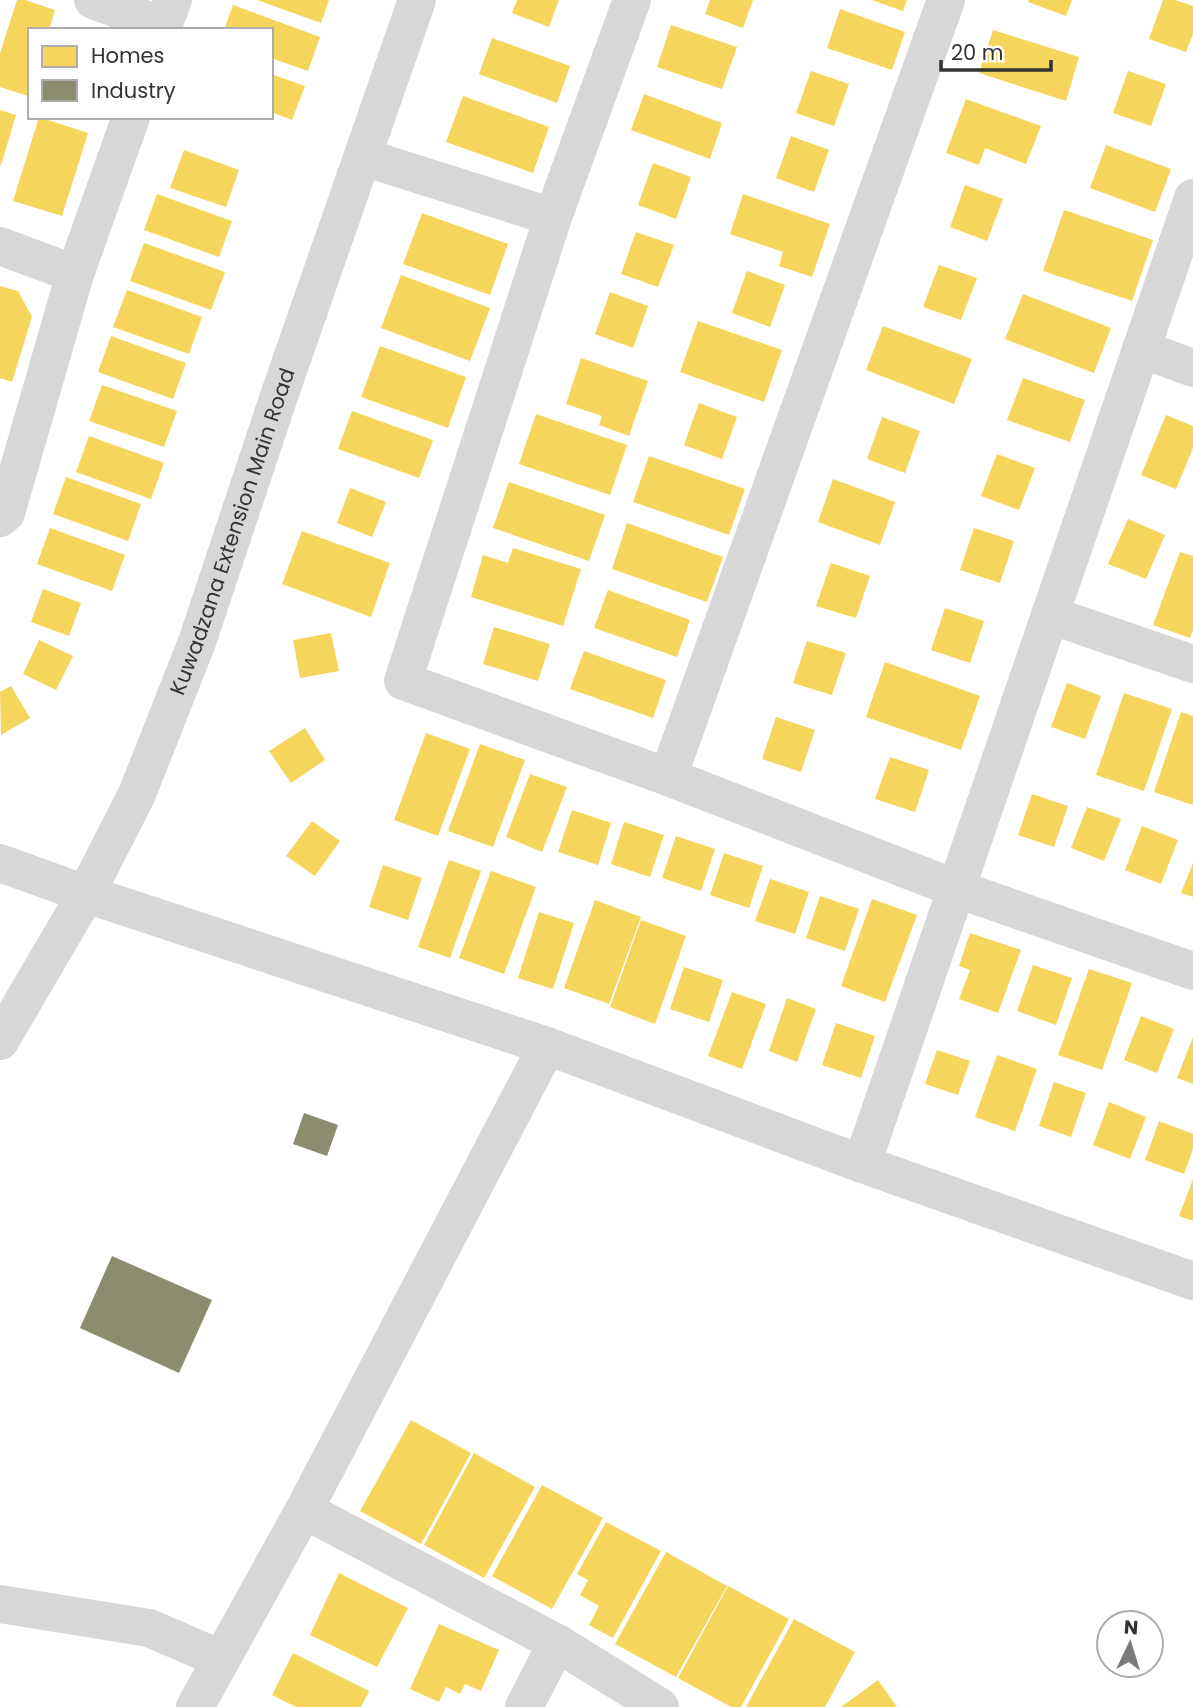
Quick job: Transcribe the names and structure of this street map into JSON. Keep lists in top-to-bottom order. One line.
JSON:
{"streets":{"street":["Kuwadzana Extension Main Road"]},"legend":["Homes","Industry"],"scale_bar":"20 m","north":"top"}
